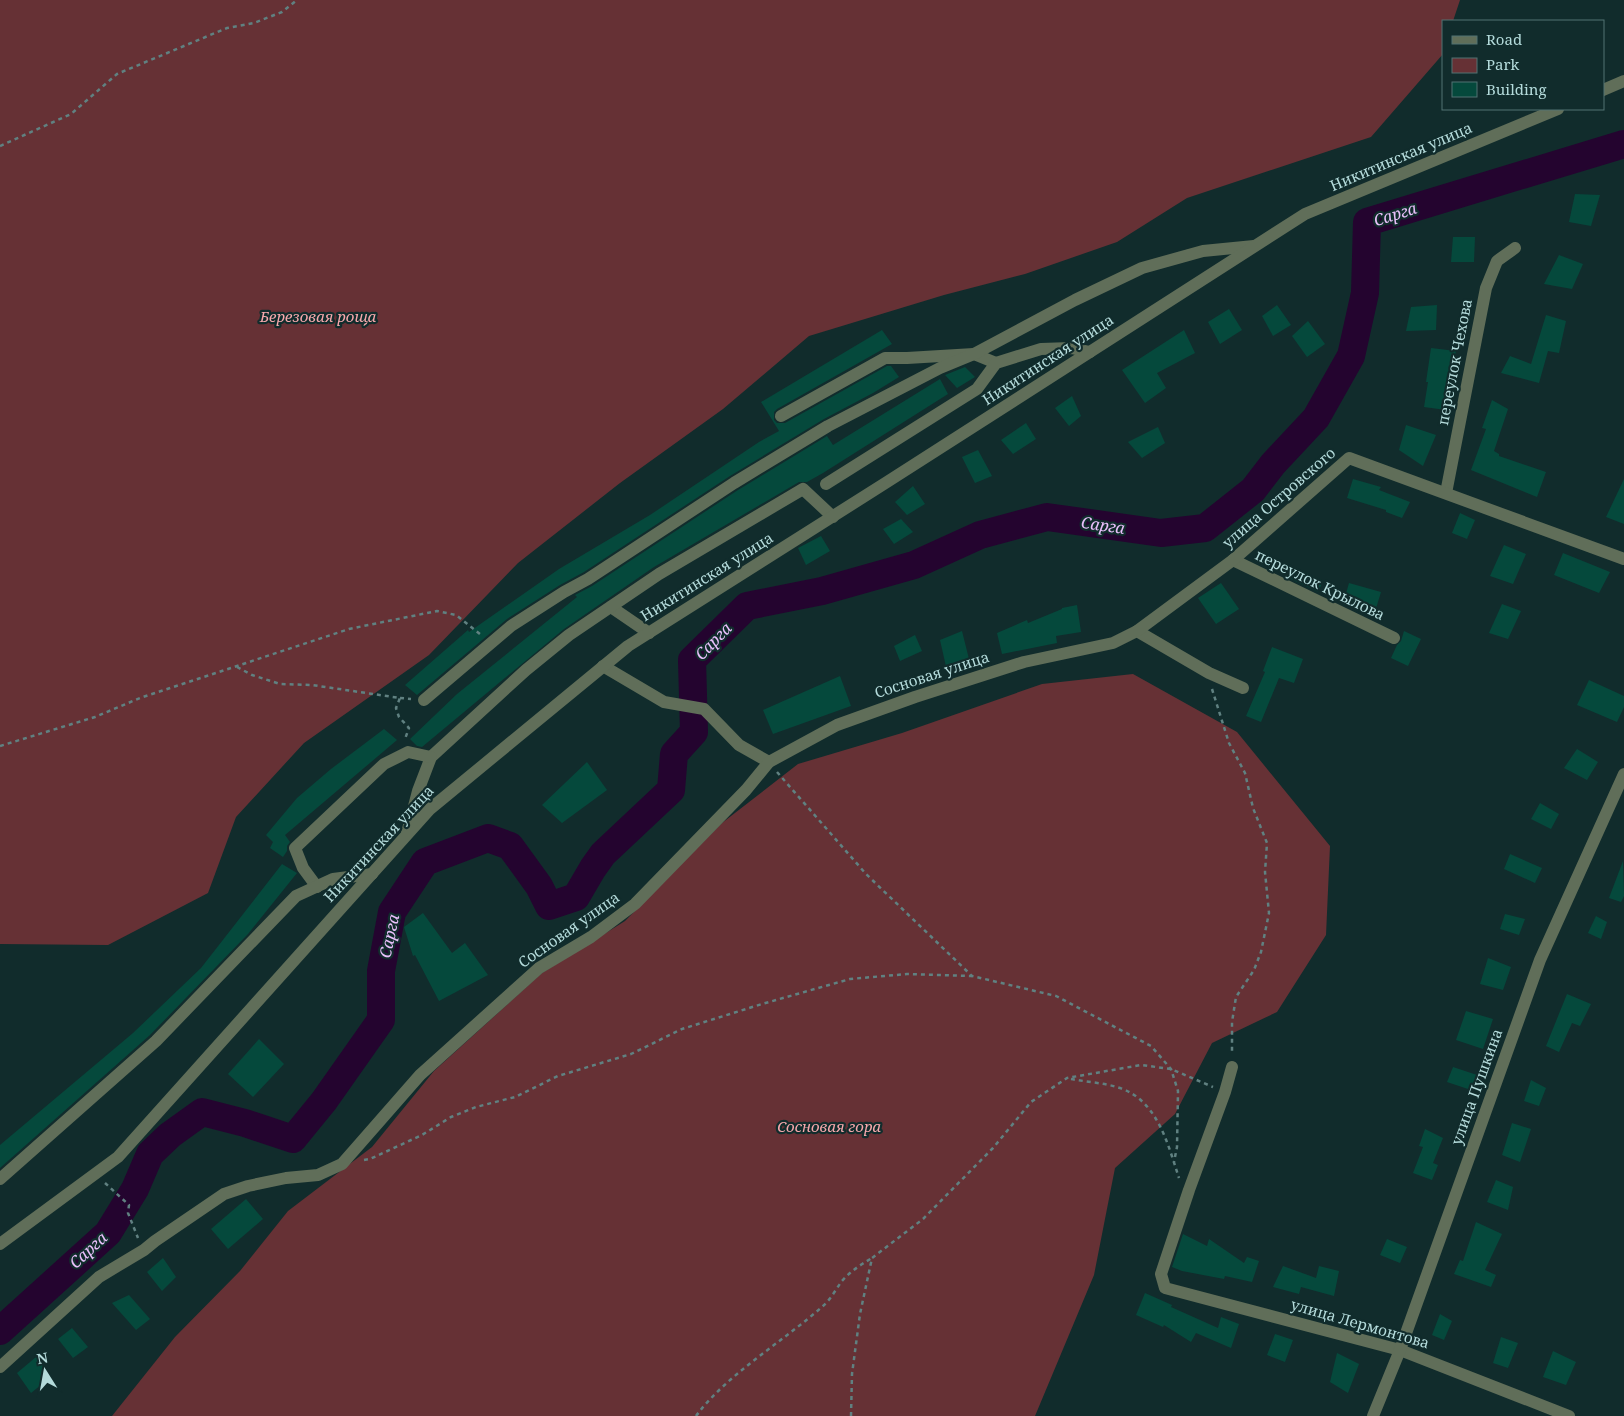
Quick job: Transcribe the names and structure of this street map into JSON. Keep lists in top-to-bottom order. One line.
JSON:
{"streets":{"street":["Никитинская улица","переулок Чехова","улица Островского","переулок Крылова","Сосновая улица","улица Пушкина","улица Лермонтова"]},"crossings":[["переулок Чехова","улица Островского"],["улица Островского","переулок Крылова"],["улица Островского","Сосновая улица"],["улица Пушкина","улица Лермонтова"]],"water":["Сарга"],"parks":["Березовая роща","Сосновая гора"],"legend":["Road","Park","Building"],"north":"top"}
